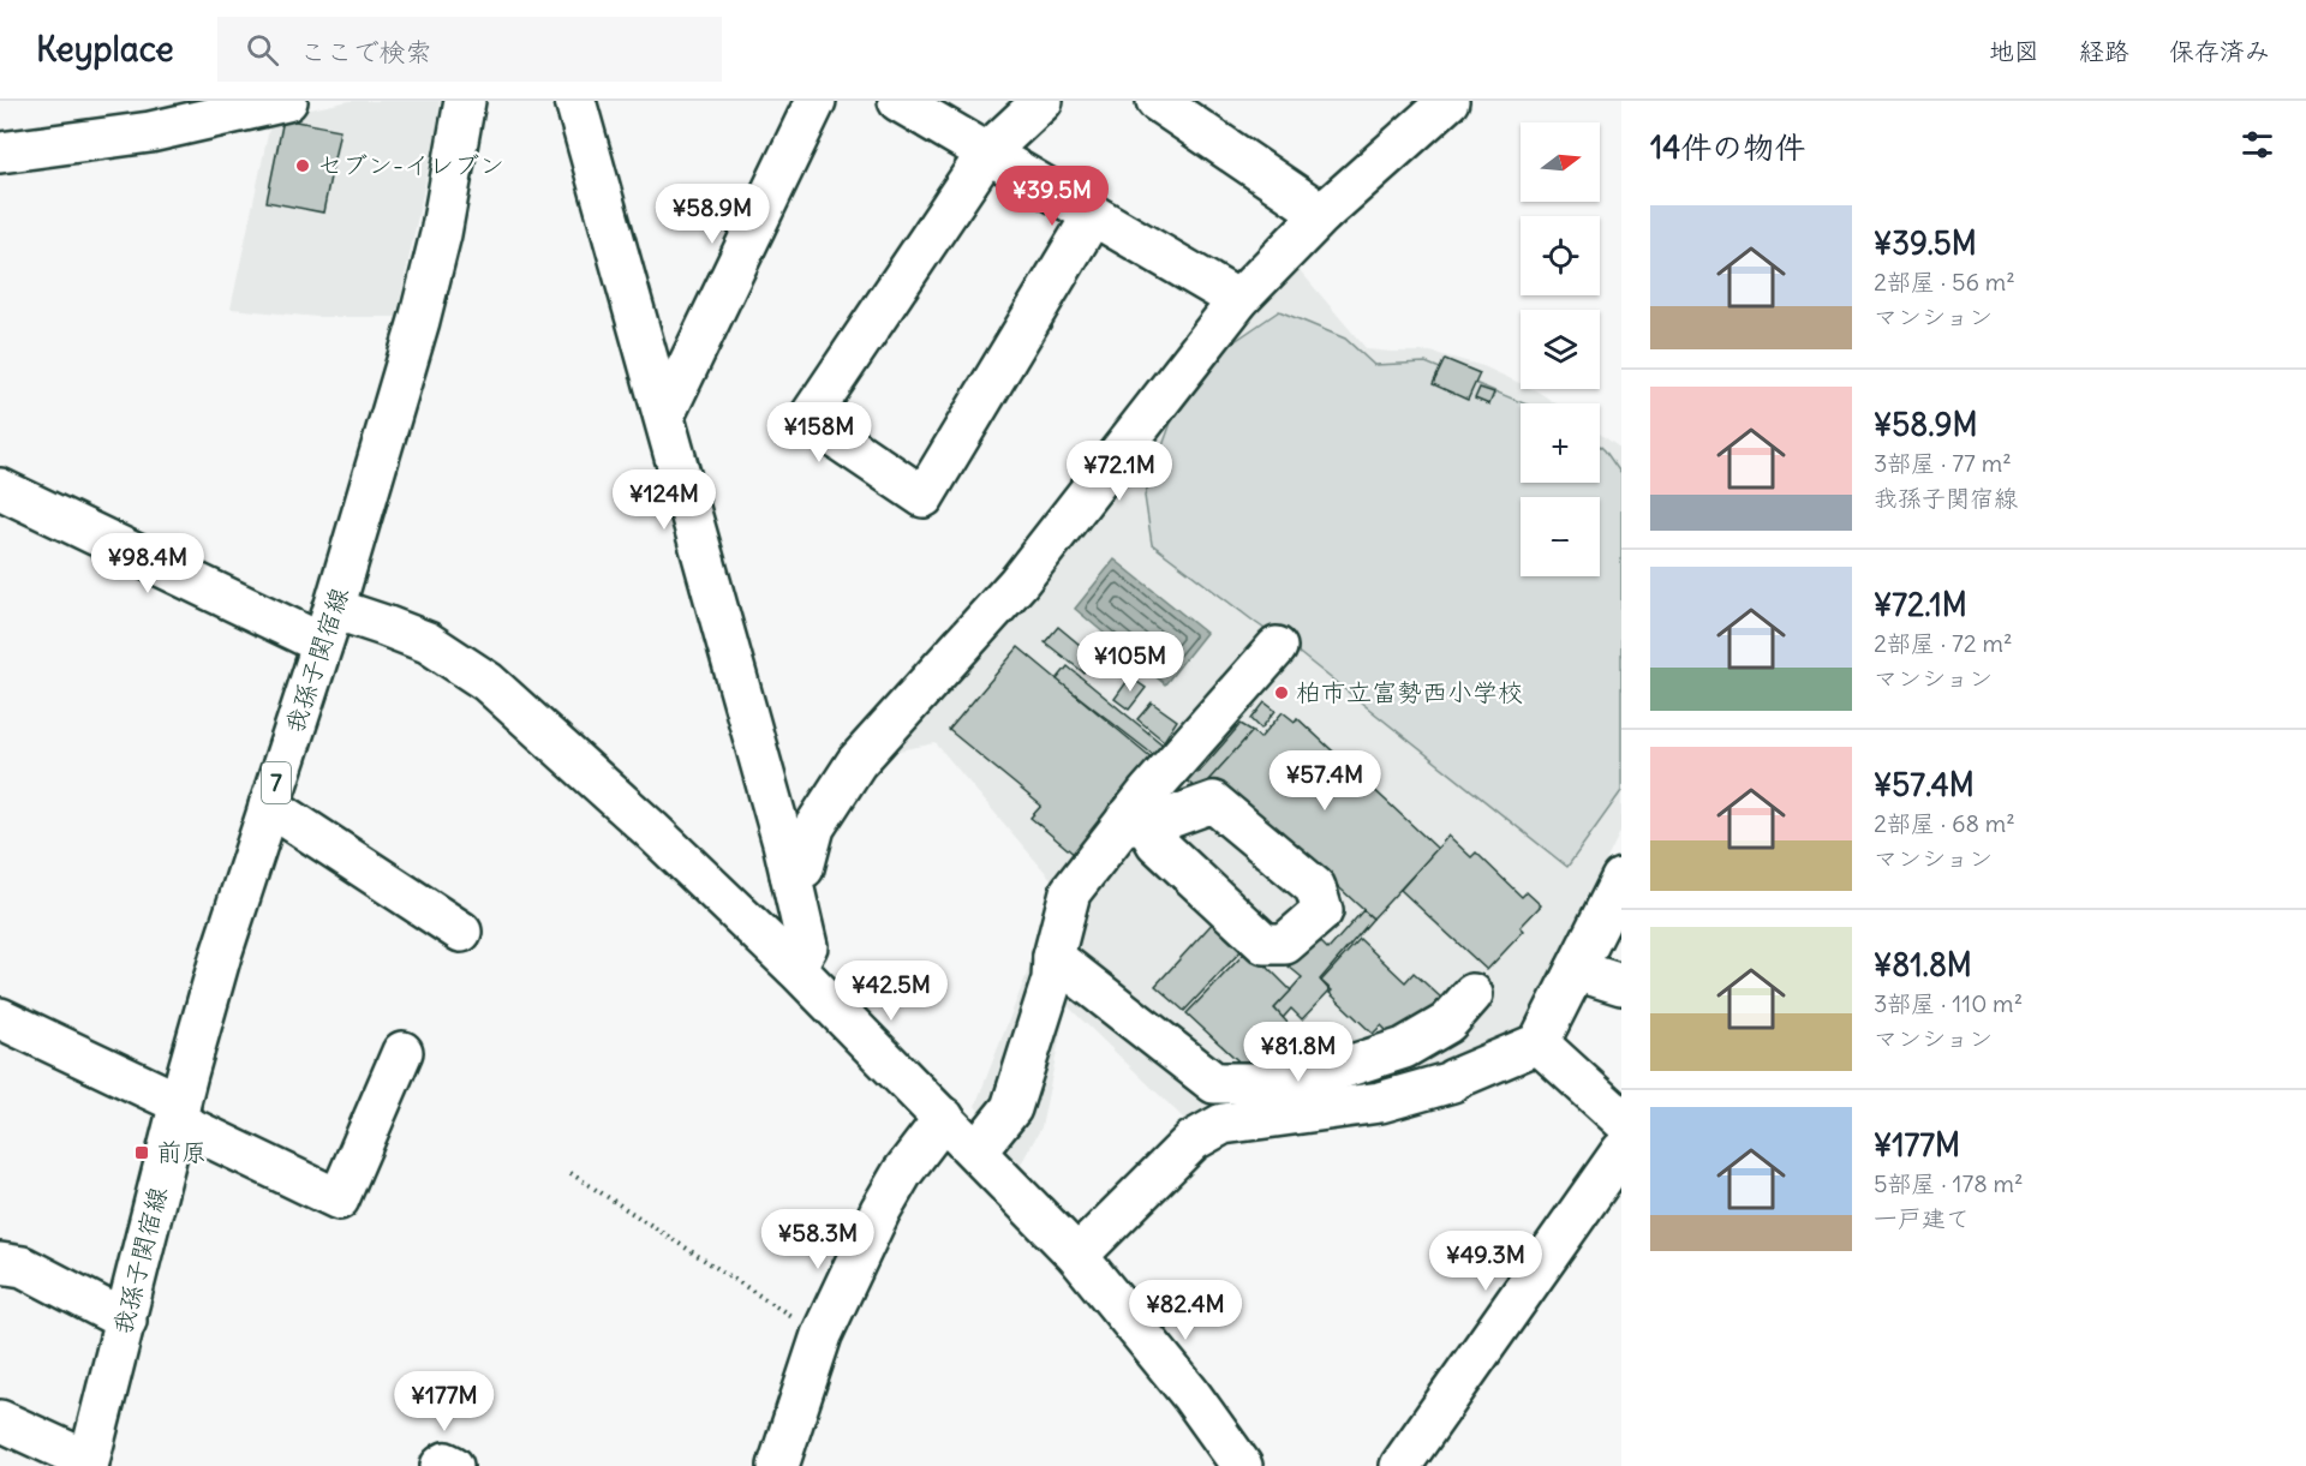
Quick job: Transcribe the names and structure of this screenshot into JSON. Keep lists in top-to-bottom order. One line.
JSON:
{"streets":{"street":["我孫子関宿線","7"]},"places":{"other":["セブン-イレブン","柏市立富勢西小学校"],"transit":["前原"]},"north":"right","page":{"header":"Keyplace","search":"ここで検索","nav":["地図","経路","保存済み"],"heading":"14件の物件","map_buttons":["+","−"],"price":["¥39.5M","¥58.9M","¥158M","¥72.1M","¥124M","¥98.4M","¥105M","¥57.4M","¥42.5M","¥81.8M","¥58.3M","¥49.3M","¥82.4M","¥177M"],"list":[{"name":"¥39.5M","note":"2部屋 · 56 m² · マンション"},{"name":"¥58.9M","note":"3部屋 · 77 m² · 我孫子関宿線"},{"name":"¥72.1M","note":"2部屋 · 72 m² · マンション"},{"name":"¥57.4M","note":"2部屋 · 68 m² · マンション"},{"name":"¥81.8M","note":"3部屋 · 110 m² · マンション"},{"name":"¥177M","note":"5部屋 · 178 m² · 一戸建て"}]}}
